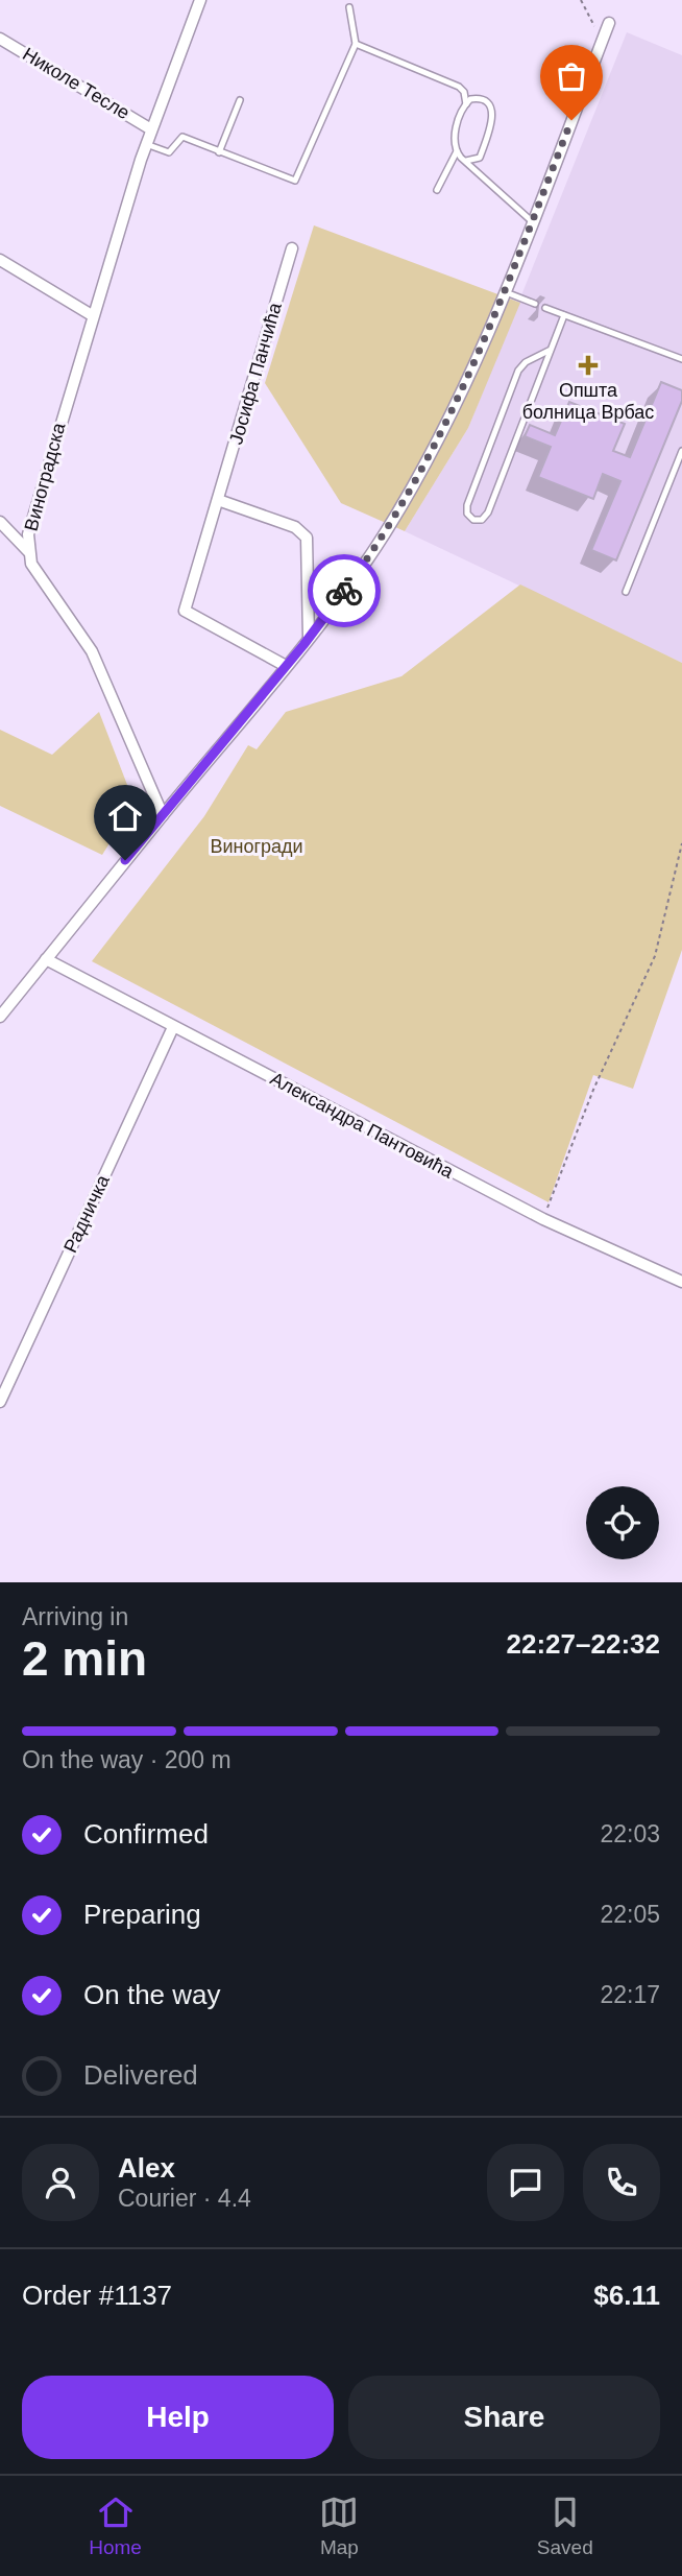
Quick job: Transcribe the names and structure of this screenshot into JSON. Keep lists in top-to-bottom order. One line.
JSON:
{"streets":{"street":["Николе Тесле","Јосифа Панчића","Виноградска","Александра Пантовића","Радничка"]},"crossings":[["Николе Тесле","Виноградска"],["Александра Пантовића","Радничка"]],"parks":["Виногради"],"places":{"health":["Општа болница Врбас"]},"page":{"heading":["2 min","Arriving in","22:27–22:32"],"panel":["Alex","Courier · 4.4","Order #1137","$6.11"],"bar":"On the way · 200 m","list":[["Confirmed","22:03"],["Preparing","22:05"],["On the way","22:17"],"Delivered"],"buttons":["Help","Share"],"tabs":["Home","Map","Saved"]}}
